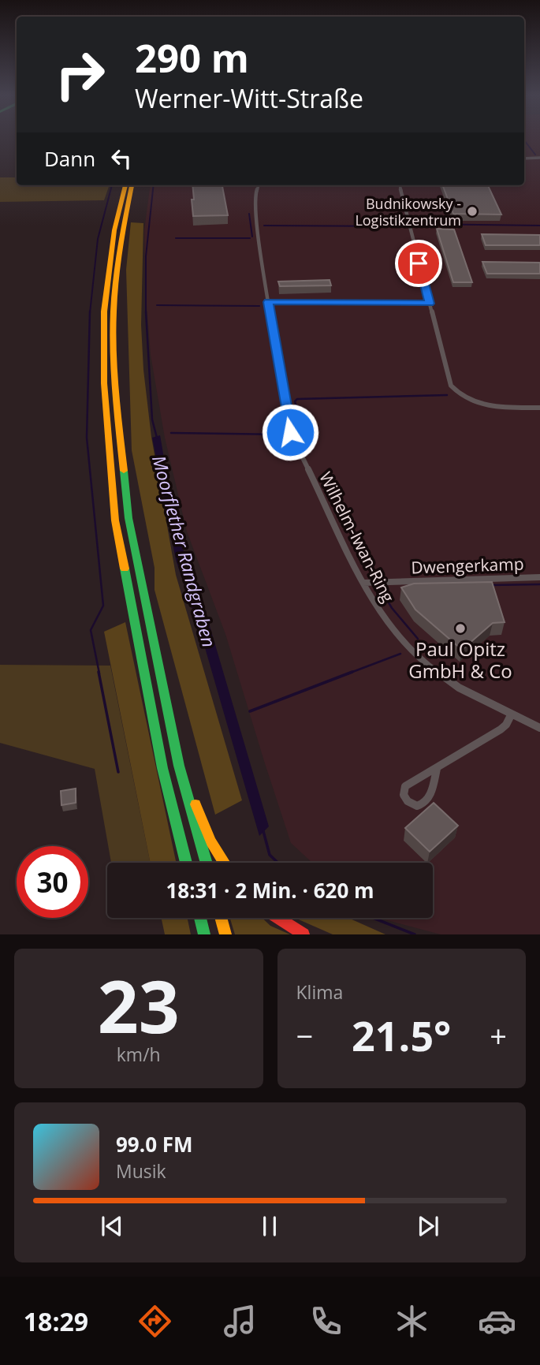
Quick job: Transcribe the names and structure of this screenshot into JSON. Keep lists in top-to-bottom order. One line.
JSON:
{"streets":{"street":["Wilhelm-Iwan-Ring","Dwengerkamp"]},"crossings":[["Wilhelm-Iwan-Ring","Dwengerkamp"]],"water":["Moorflether Randgraben"],"places":["Budnikowsky - Logistikzentrum","Paul Opitz GmbH & Co"],"page":{"turn":["290 m","Werner-Witt-Straße"],"then":"Dann","limit":"30","trip":"18:31 · 2 Min. · 620 m","tile":[["23","km/h"],"Klima"],"heat":["−","21.5°","+"],"song":["99.0 FM","Musik"],"tabs":"18:29"}}
